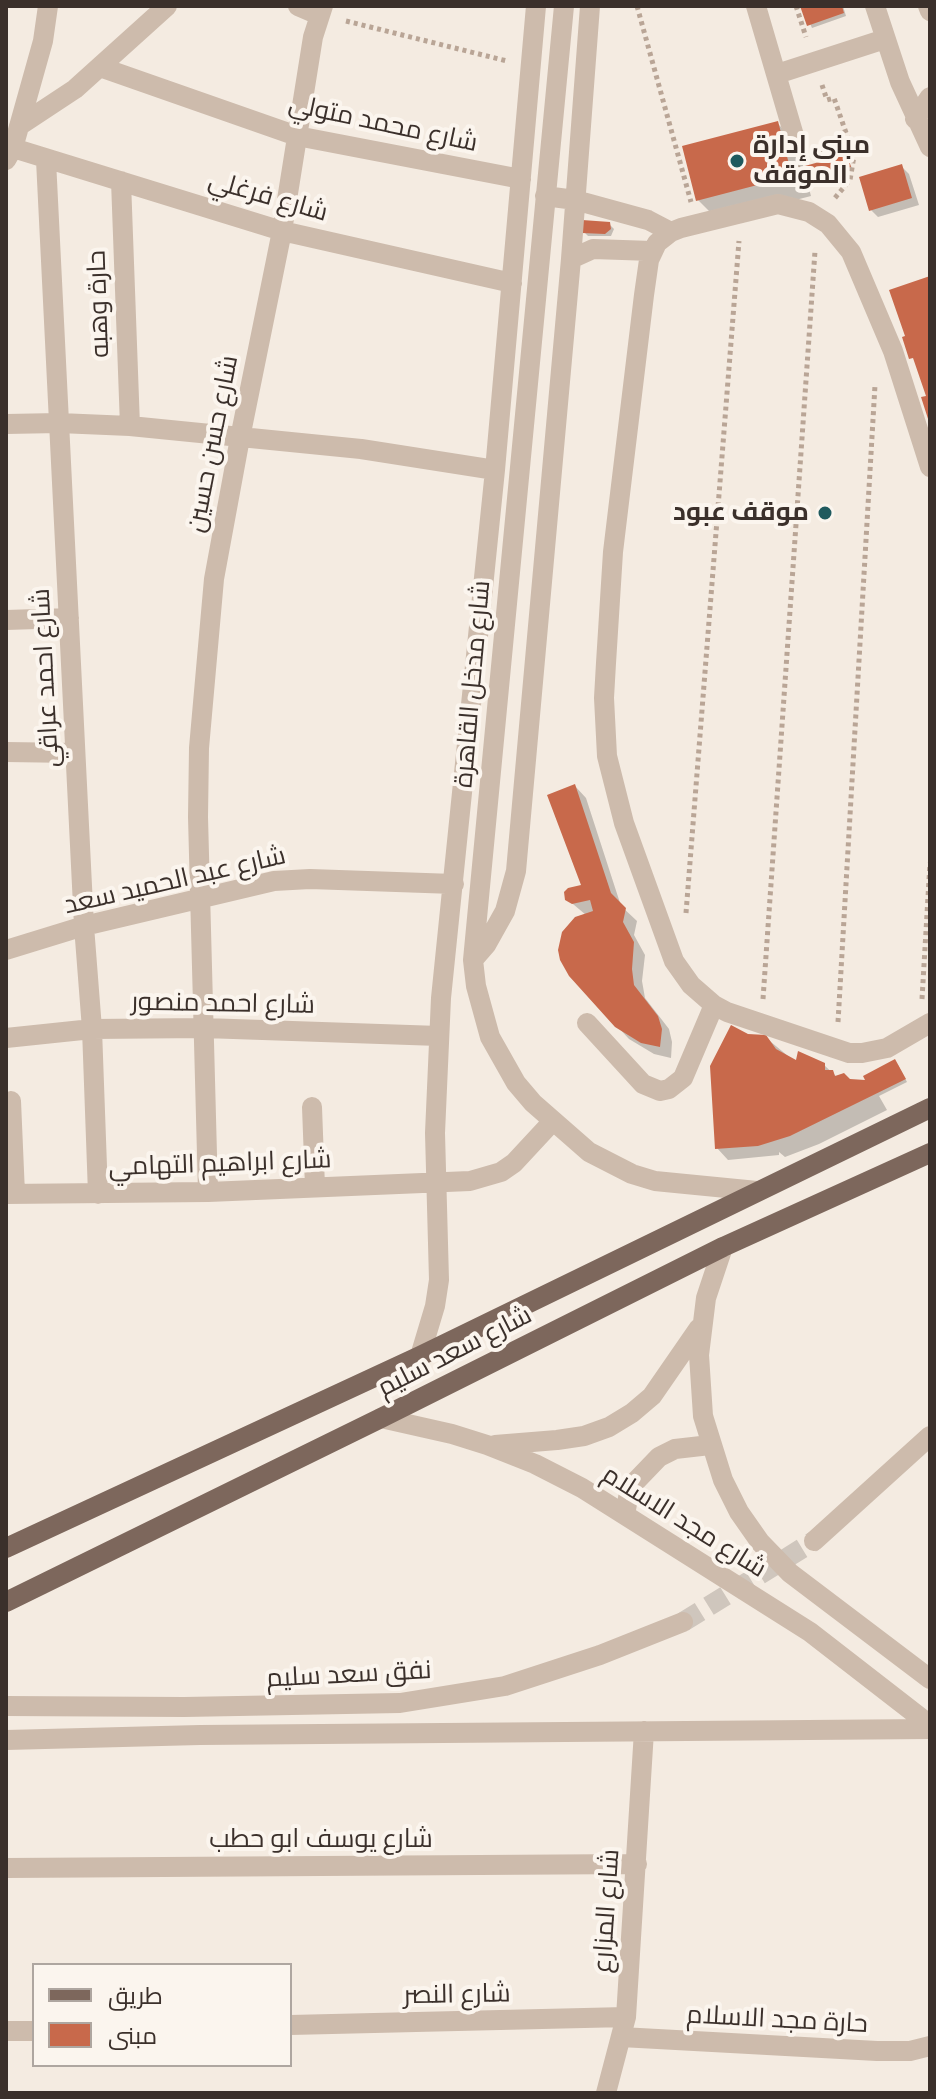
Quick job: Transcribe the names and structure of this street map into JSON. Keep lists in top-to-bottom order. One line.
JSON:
{"streets":{"main road":["شارع سعد سليم"],"street":["شارع محمد متولي","شارع فرغلي","حارة وهبه","شارع حسن حسين","شارع احمد عراقي","شارع مدخل القاهرة","شارع عبد الحميد سعد","شارع احمد منصور","شارع ابراهيم التهامي","شارع مجد الاسلام","نفق سعد سليم","شارع يوسف ابو حطب","شارع المزارع","شارع النصر","حارة مجد الاسلام"]},"crossings":[["شارع محمد متولي","شارع حسن حسين"],["شارع محمد متولي","شارع مدخل القاهرة"],["شارع فرغلي","حارة وهبه"],["شارع فرغلي","شارع حسن حسين"],["شارع فرغلي","شارع احمد عراقي"],["شارع فرغلي","شارع مدخل القاهرة"],["شارع حسن حسين","شارع عبد الحميد سعد"],["شارع حسن حسين","شارع احمد منصور"],["شارع حسن حسين","شارع ابراهيم التهامي"],["شارع احمد عراقي","شارع عبد الحميد سعد"],["شارع احمد عراقي","شارع احمد منصور"],["شارع احمد عراقي","شارع ابراهيم التهامي"],["شارع مدخل القاهرة","شارع عبد الحميد سعد"],["شارع مدخل القاهرة","شارع احمد منصور"],["شارع مدخل القاهرة","شارع ابراهيم التهامي"],["شارع مدخل القاهرة","شارع سعد سليم"],["شارع سعد سليم","شارع مجد الاسلام"],["شارع يوسف ابو حطب","شارع المزارع"],["شارع المزارع","شارع النصر"],["شارع المزارع","حارة مجد الاسلام"]],"places":["مبنى إدارة الموقف","موقف عبود"],"legend":["طريق","مبنى"]}
